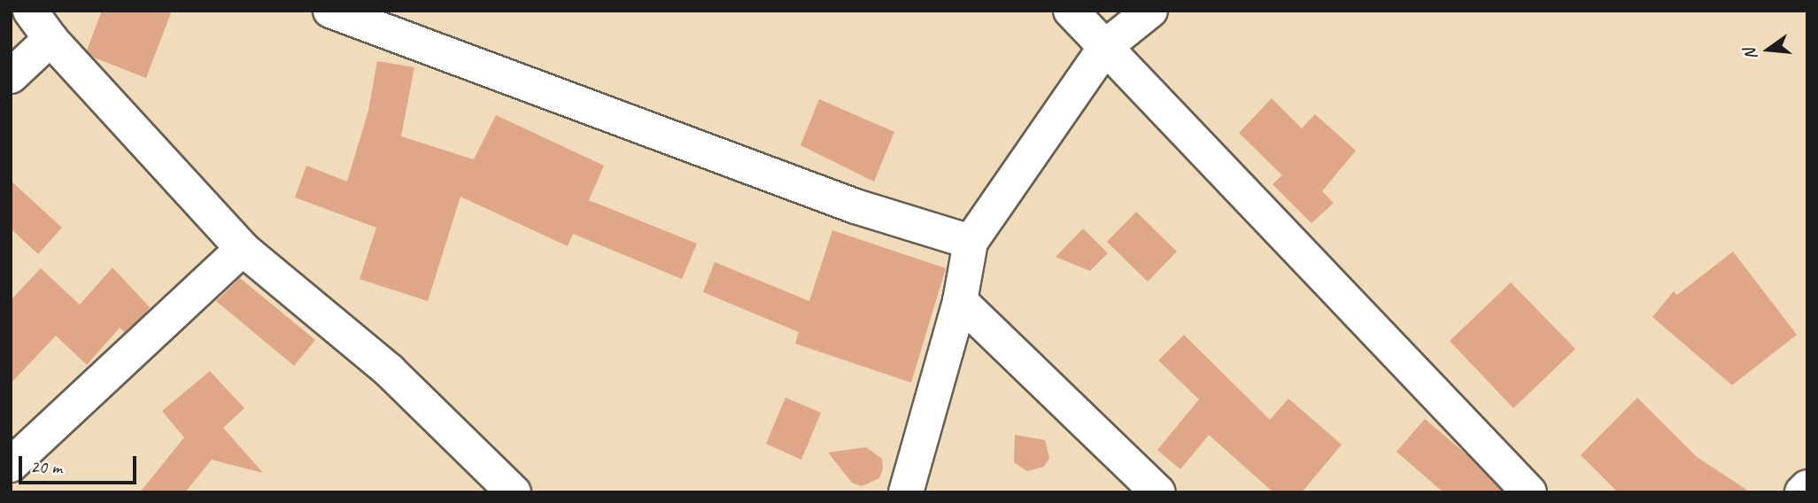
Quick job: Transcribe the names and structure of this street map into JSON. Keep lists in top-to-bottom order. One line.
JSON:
{"scale_bar":"20 m","north":"left"}
